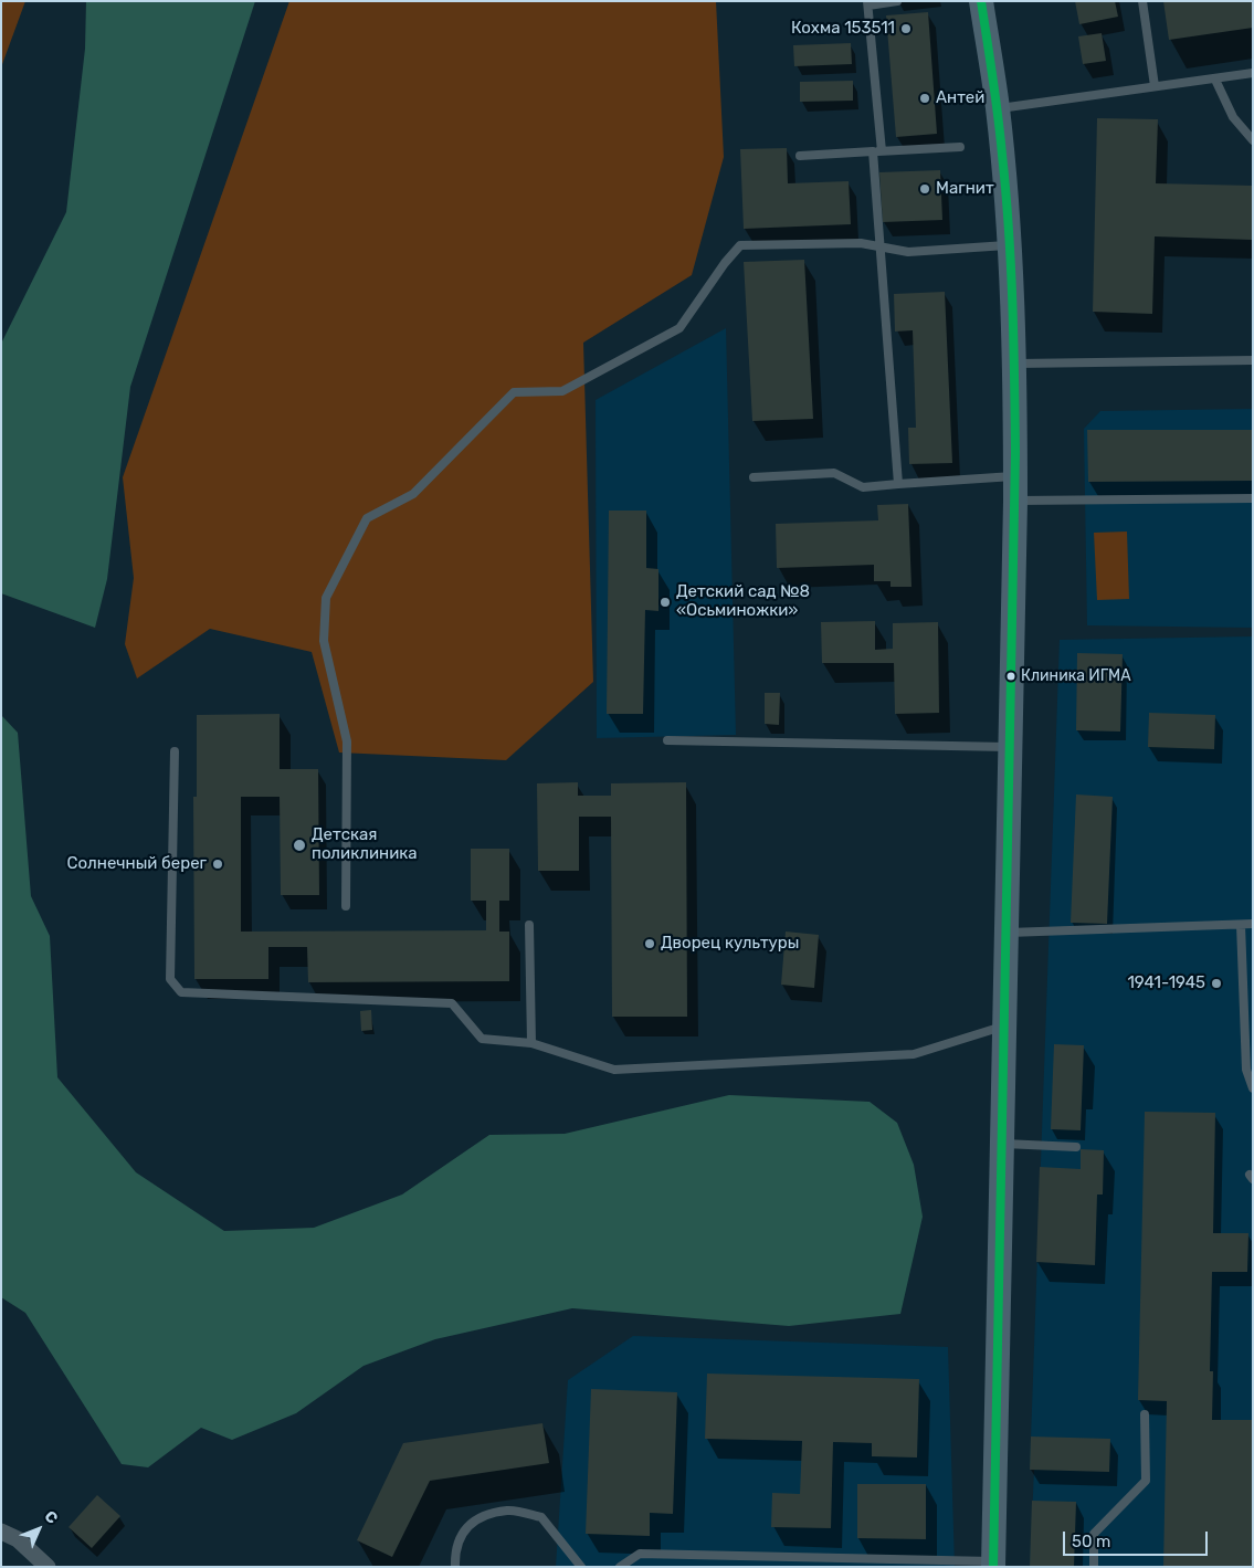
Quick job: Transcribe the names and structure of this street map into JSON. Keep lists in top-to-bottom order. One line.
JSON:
{"places":["Кохма 153511","Антей","Магнит","Детский сад №8 «Осьминожки»","Клиника ИГМА","Детская поликлиника","Солнечный берег","Дворец культуры","1941-1945"],"scale_bar":"50 m","north":"top right"}
